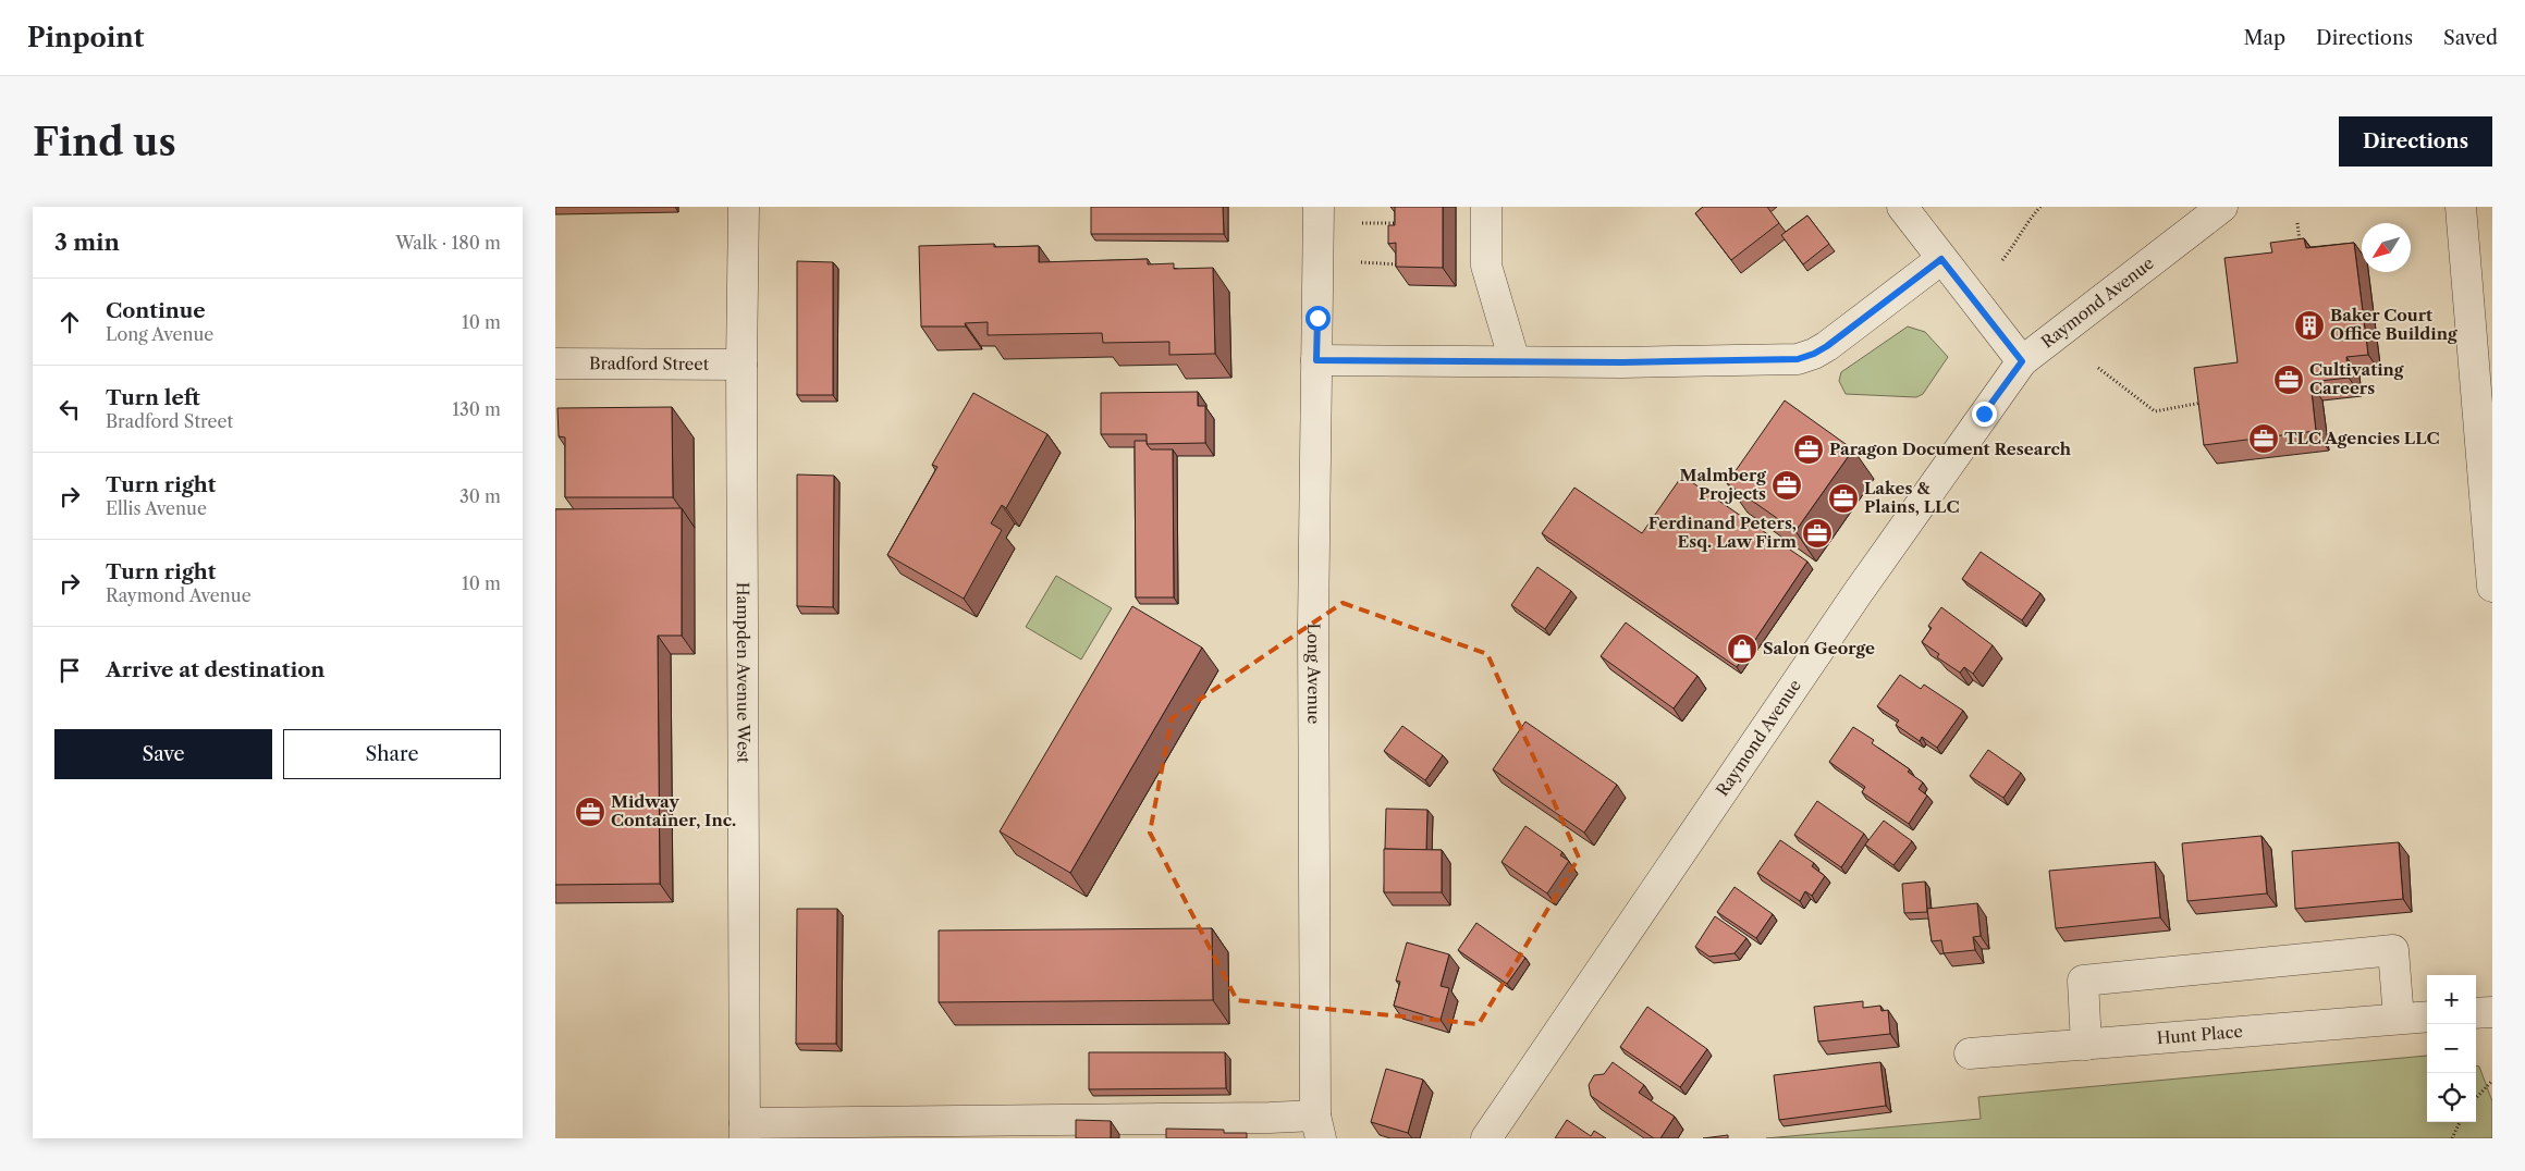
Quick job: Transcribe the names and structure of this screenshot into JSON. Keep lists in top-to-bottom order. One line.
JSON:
{"streets":{"street":["Raymond Avenue","Bradford Street","Hampden Avenue West","Long Avenue","Hunt Place"]},"crossings":[["Bradford Street","Hampden Avenue West"]],"places":{"building":["Baker Court Office Building"],"office":["Cultivating Careers","TLC Agencies LLC","Paragon Document Research","Malmberg Projects","Lakes & Plains, LLC","Ferdinand Peters, Esq. Law Firm","Midway Container, Inc."],"shop":["Salon George"]},"north":"bottom left","page":{"header":"Pinpoint","nav":["Map","Directions","Saved"],"buttons":["Directions",["Save","Share"]],"title":"Find us","heading":["3 min","Walk · 180 m"],"list":[["Continue","Long Avenue","10 m"],["Turn left","Bradford Street","130 m"],["Turn right","Ellis Avenue","30 m"],["Turn right","Raymond Avenue","10 m"],"Arrive at destination"],"map_buttons":["+","−"]}}
